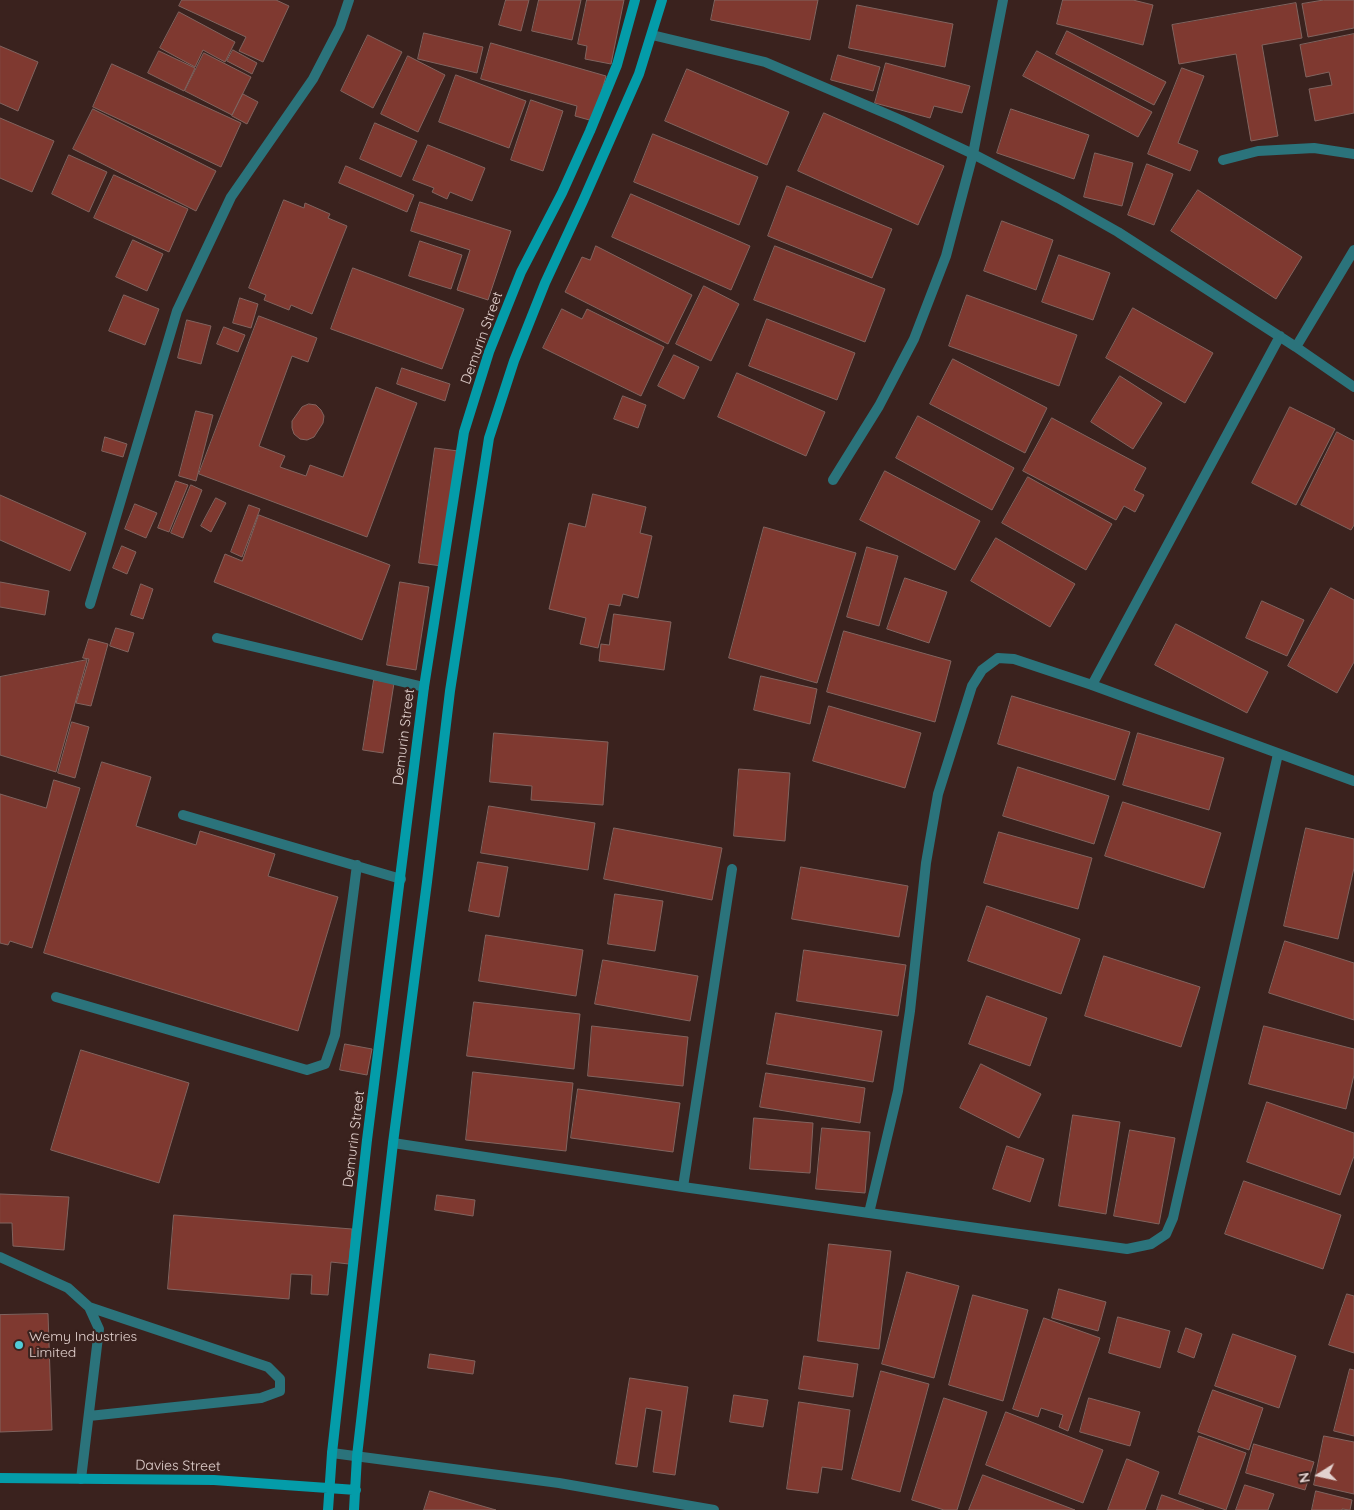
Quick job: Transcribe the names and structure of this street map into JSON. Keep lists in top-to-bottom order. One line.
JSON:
{"streets":{"street":["Demurin Street","Davies Street"]},"crossings":[["Demurin Street","Davies Street"]],"places":["Wemy Industries Limited"],"north":"left"}
